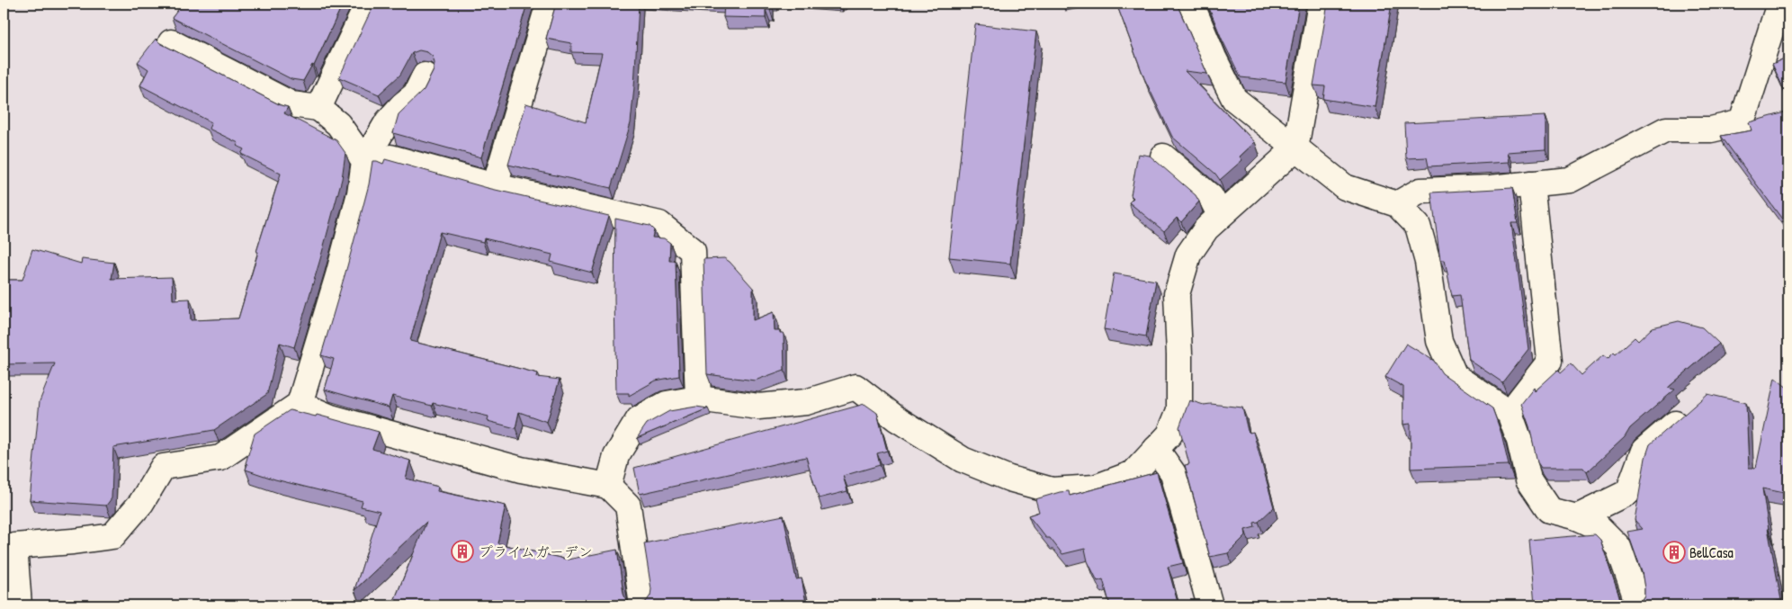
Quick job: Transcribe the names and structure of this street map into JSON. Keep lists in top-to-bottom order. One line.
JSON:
{"places":{"building":["プライムガーデン","BellCasa"]}}
